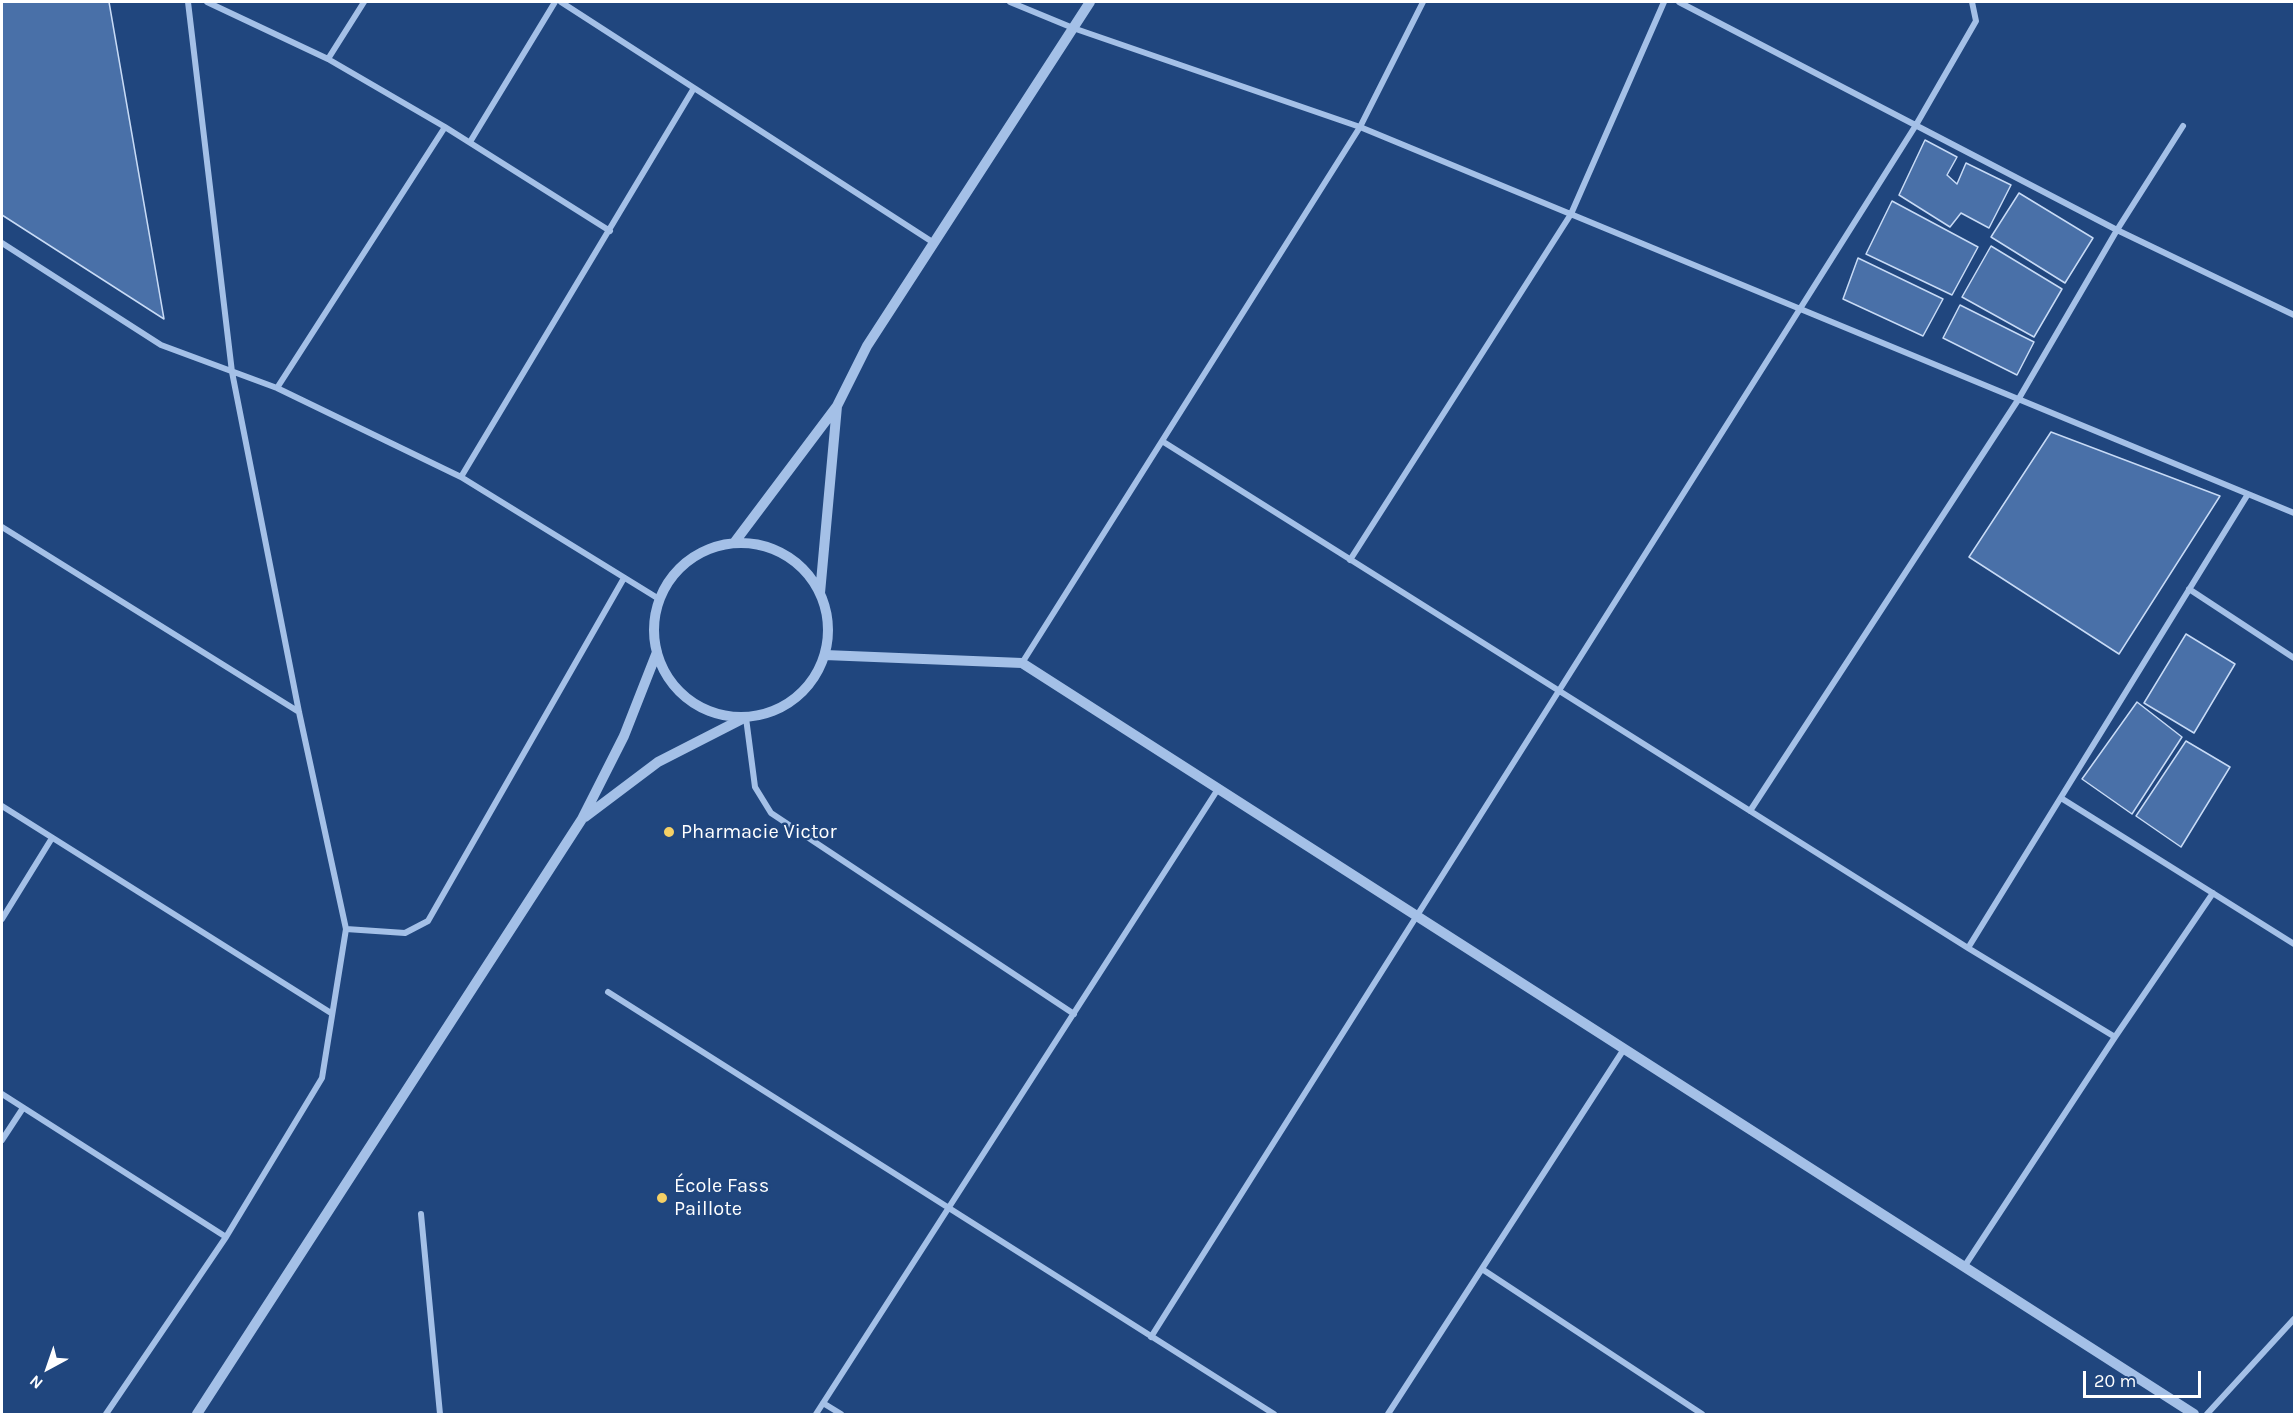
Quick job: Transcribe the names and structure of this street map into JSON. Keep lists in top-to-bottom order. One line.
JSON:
{"places":["Pharmacie Victor","École Fass Paillote"],"scale_bar":"20 m","north":"bottom left"}
